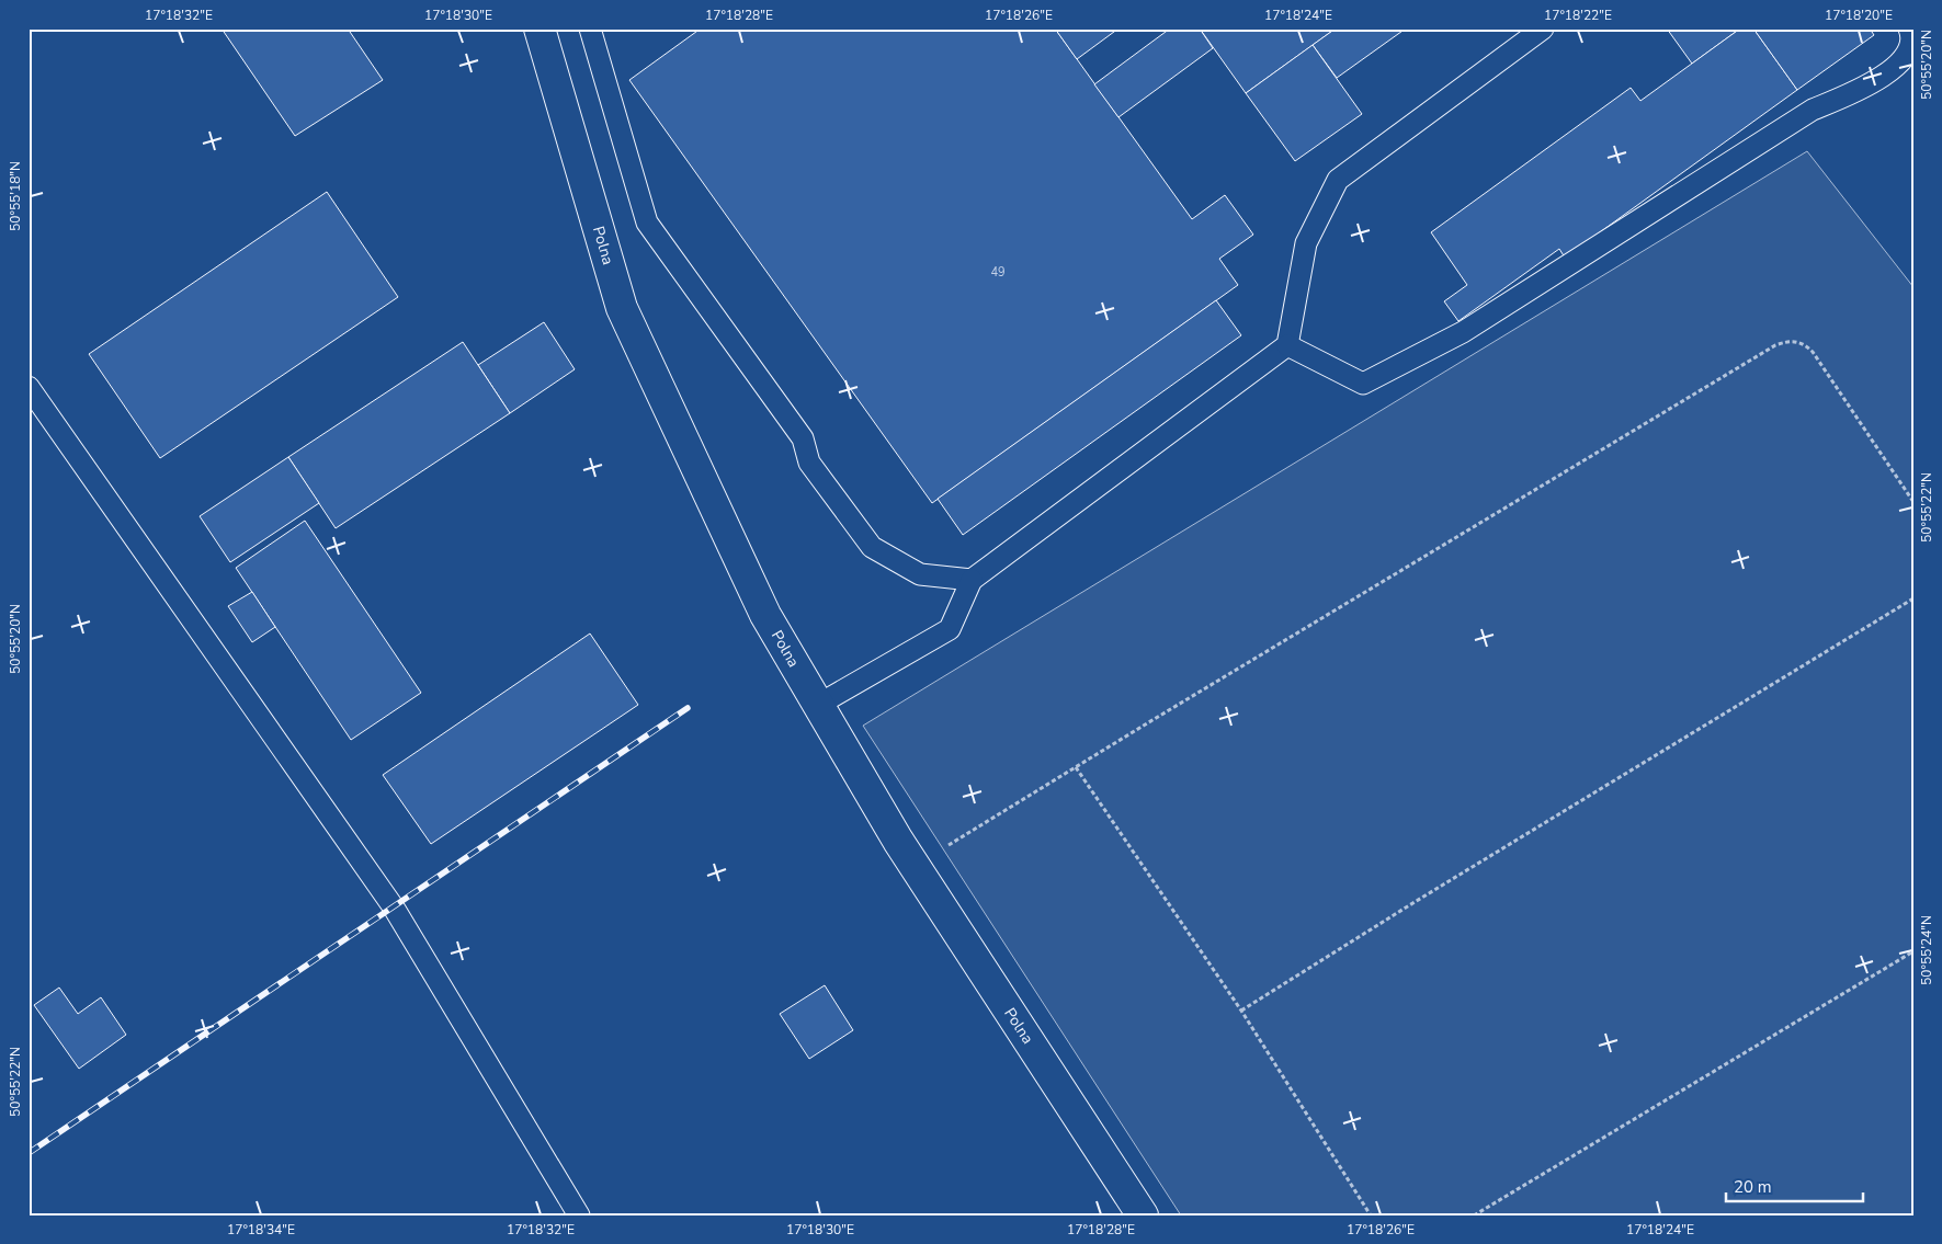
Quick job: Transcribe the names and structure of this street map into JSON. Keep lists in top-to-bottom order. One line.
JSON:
{"streets":{"street":["Polna"]},"house_numbers":["49"],"scale_bar":"20 m","coordinates":["17°18'32\"E","17°18'30\"E","17°18'28\"E","17°18'26\"E","17°18'24\"E","17°18'22\"E","17°18'20\"E","50°55'20\"N","50°55'18\"N","50°55'22\"N","50°55'24\"N","17°18'34\"E"]}
